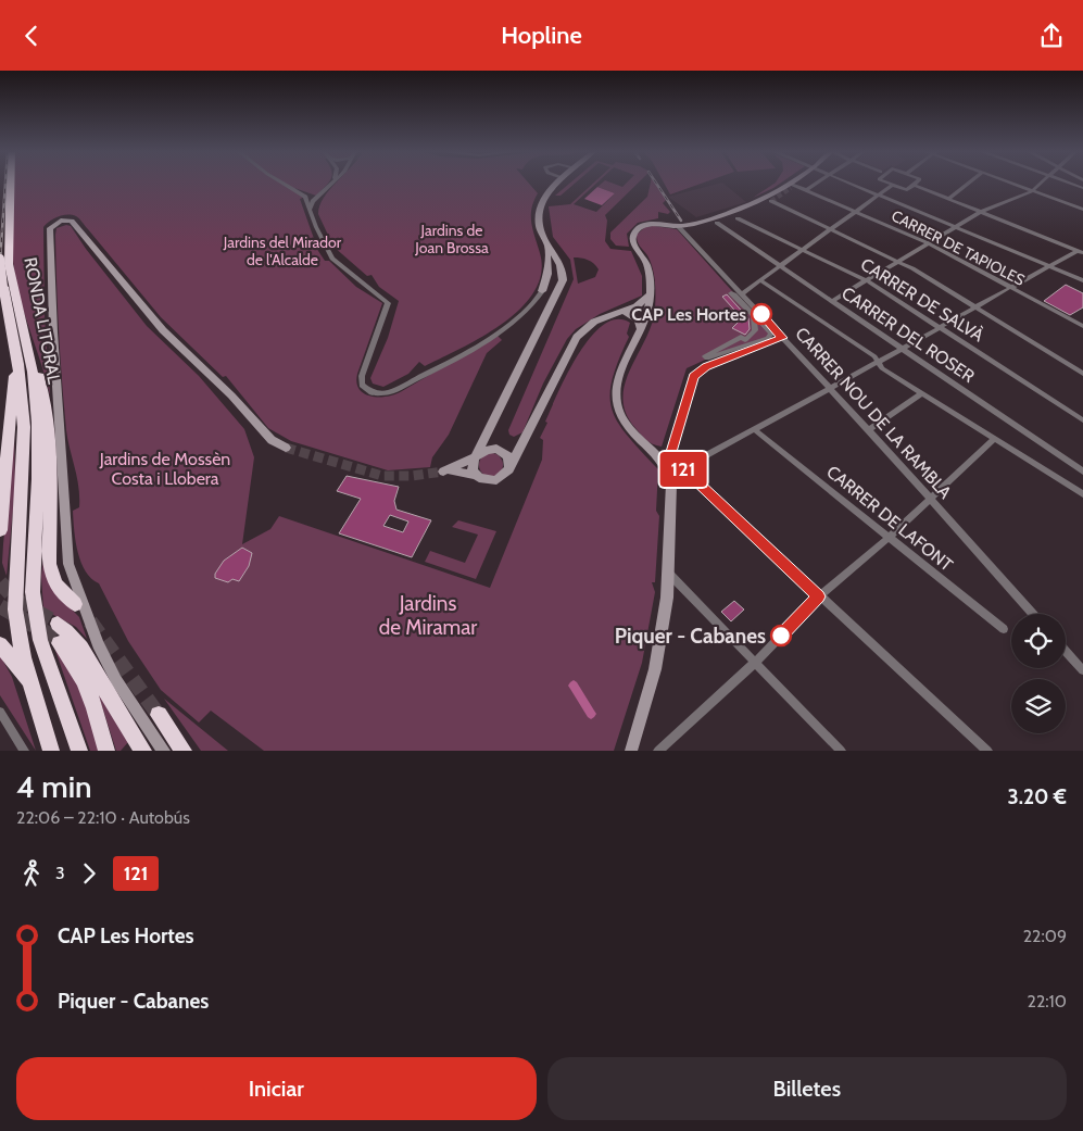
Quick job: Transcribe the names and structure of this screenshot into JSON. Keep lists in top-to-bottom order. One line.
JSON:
{"streets":{"highway":["RONDA LITORAL"],"street":["CARRER DE TAPIOLES","CARRER DE SALVÀ","CARRER DEL ROSER","CARRER NOU DE LA RAMBLA","CARRER DE LAFONT"]},"parks":["Jardins de Joan Brossa","Jardins del Mirador de l'Alcalde","Jardins de Mossèn Costa i Llobera","Jardins de Miramar"],"places":["CAP Les Hortes","Piquer - Cabanes"],"lines":["bus line 121"],"page":{"header":"Hopline","on_map":"121","heading":["4 min","22:06 – 22:10 · Autobús","3.20 €"],"legs":["3","121"],"list":[{"name":"CAP Les Hortes","value":"22:09"},{"name":"Piquer - Cabanes","value":"22:10"}],"buttons":["Iniciar","Billetes"]}}
